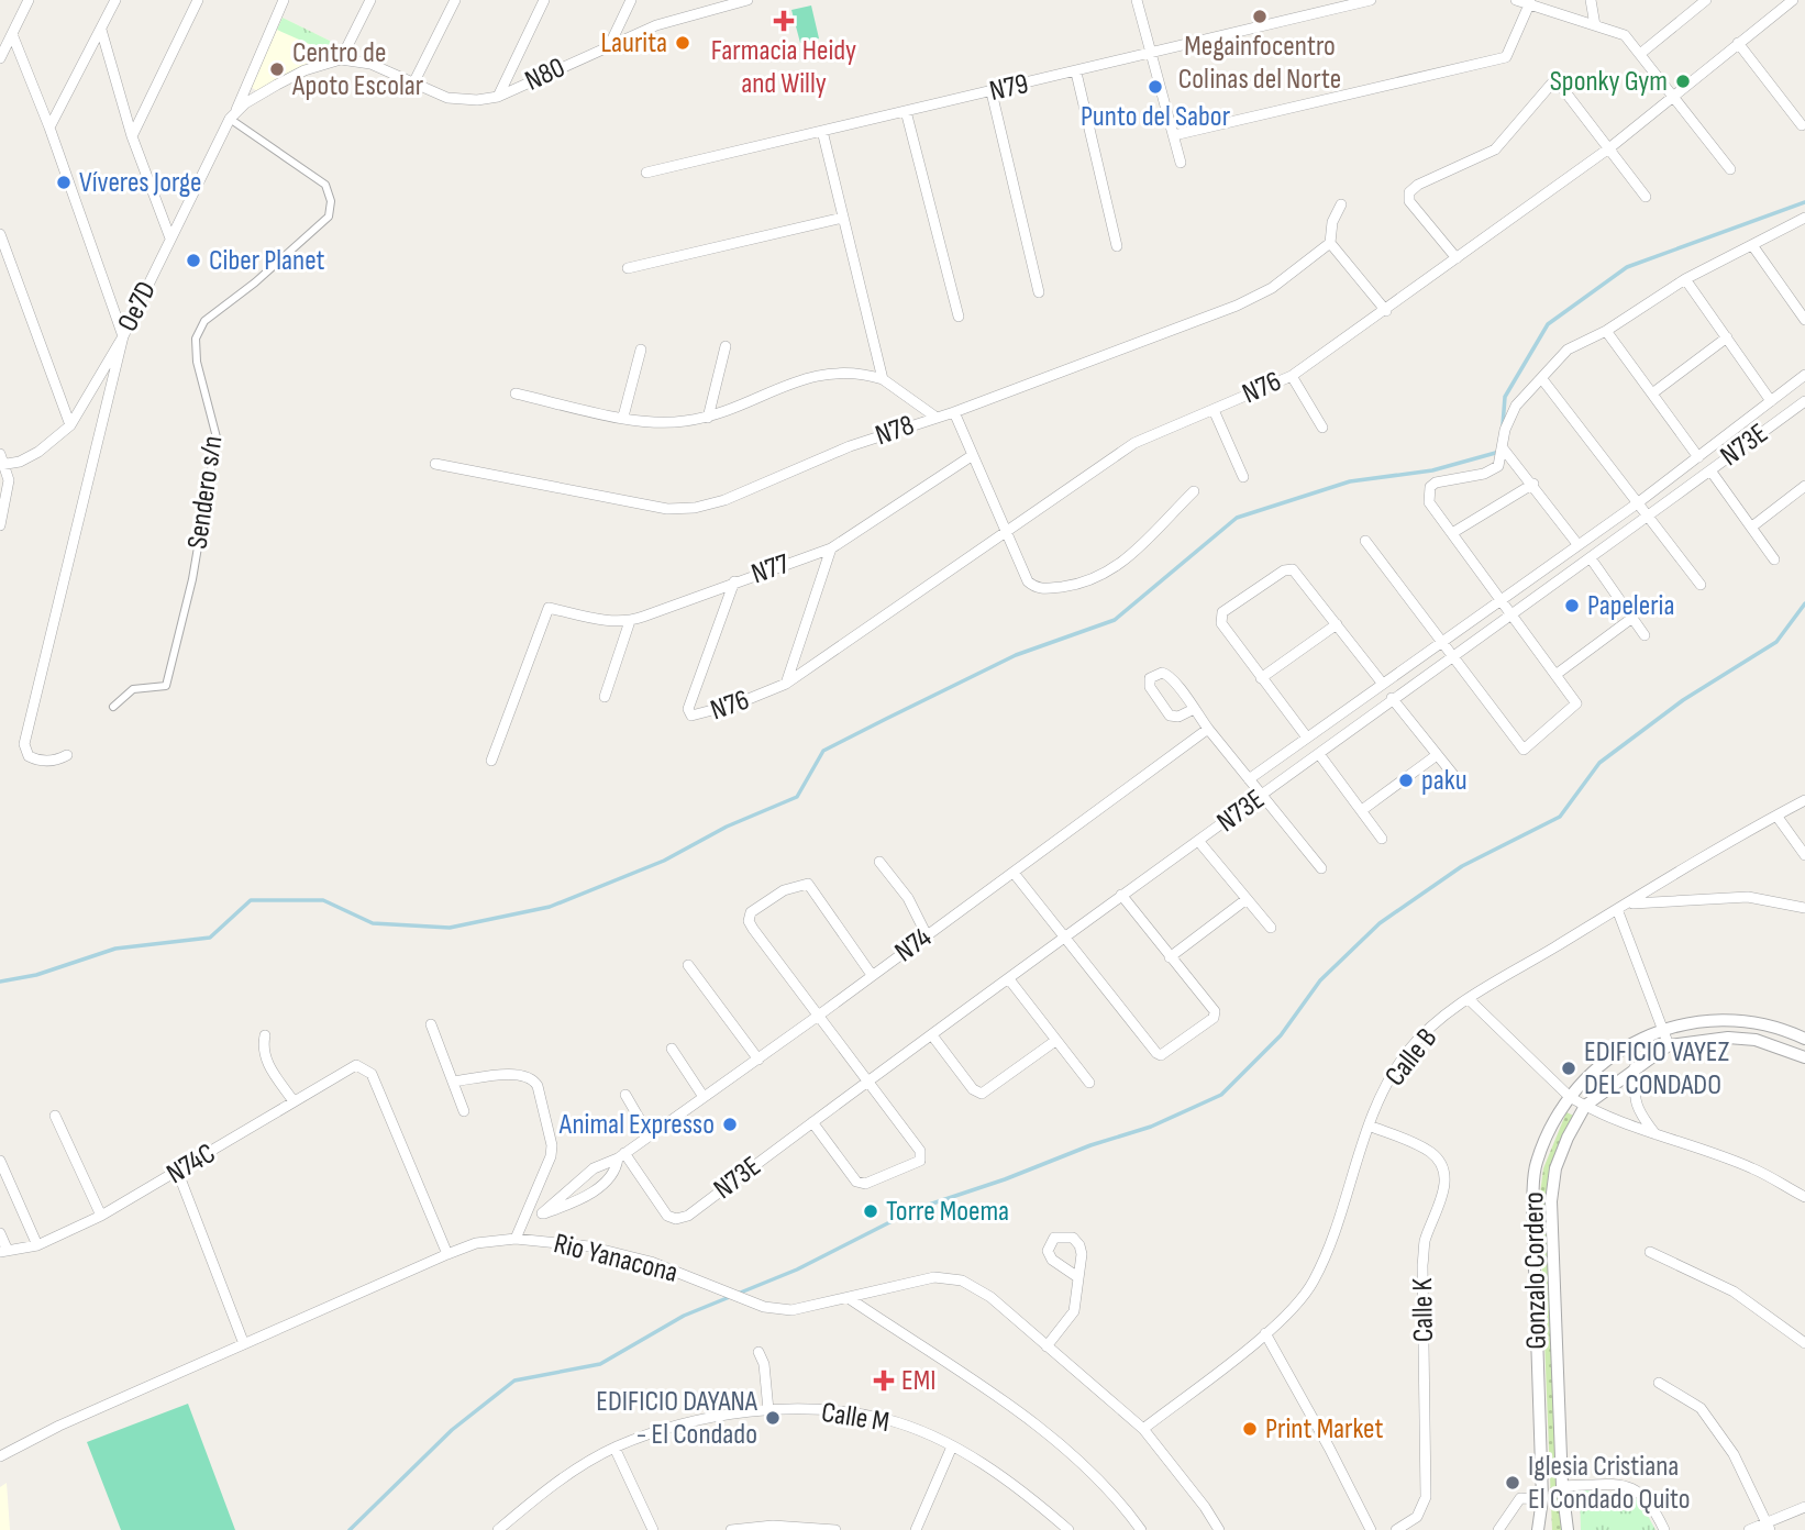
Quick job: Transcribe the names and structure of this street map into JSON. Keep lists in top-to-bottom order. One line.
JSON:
{"streets":{"street":["N80","N79","Oe7D","N76","N78","N73E","Sendero s/n","N77","N74","Calle B","N74C","Rio Yanacona","Gonzalo Cordero","Calle K","Calle M"]},"crossings":[["Oe7D","Sendero s/n"],["N76","N77"],["N73E","N74"],["Calle B","Rio Yanacona"],["Calle B","Calle K"],["N74C","Rio Yanacona"]],"places":{"other":["Megainfocentro Colinas del Norte","Laurita","Centro de Apoto Escolar","Sponky Gym","Punto del Sabor","Víveres Jorge","Ciber Planet","Papeleria","paku","EDIFICIO VAYEZ DEL CONDADO","Animal Expresso","Torre Moema","EDIFICIO DAYANA - El Condado","Print Market","Iglesia Cristiana El Condado Quito"],"health":["Farmacia Heidy and Willy","EMI"]}}
